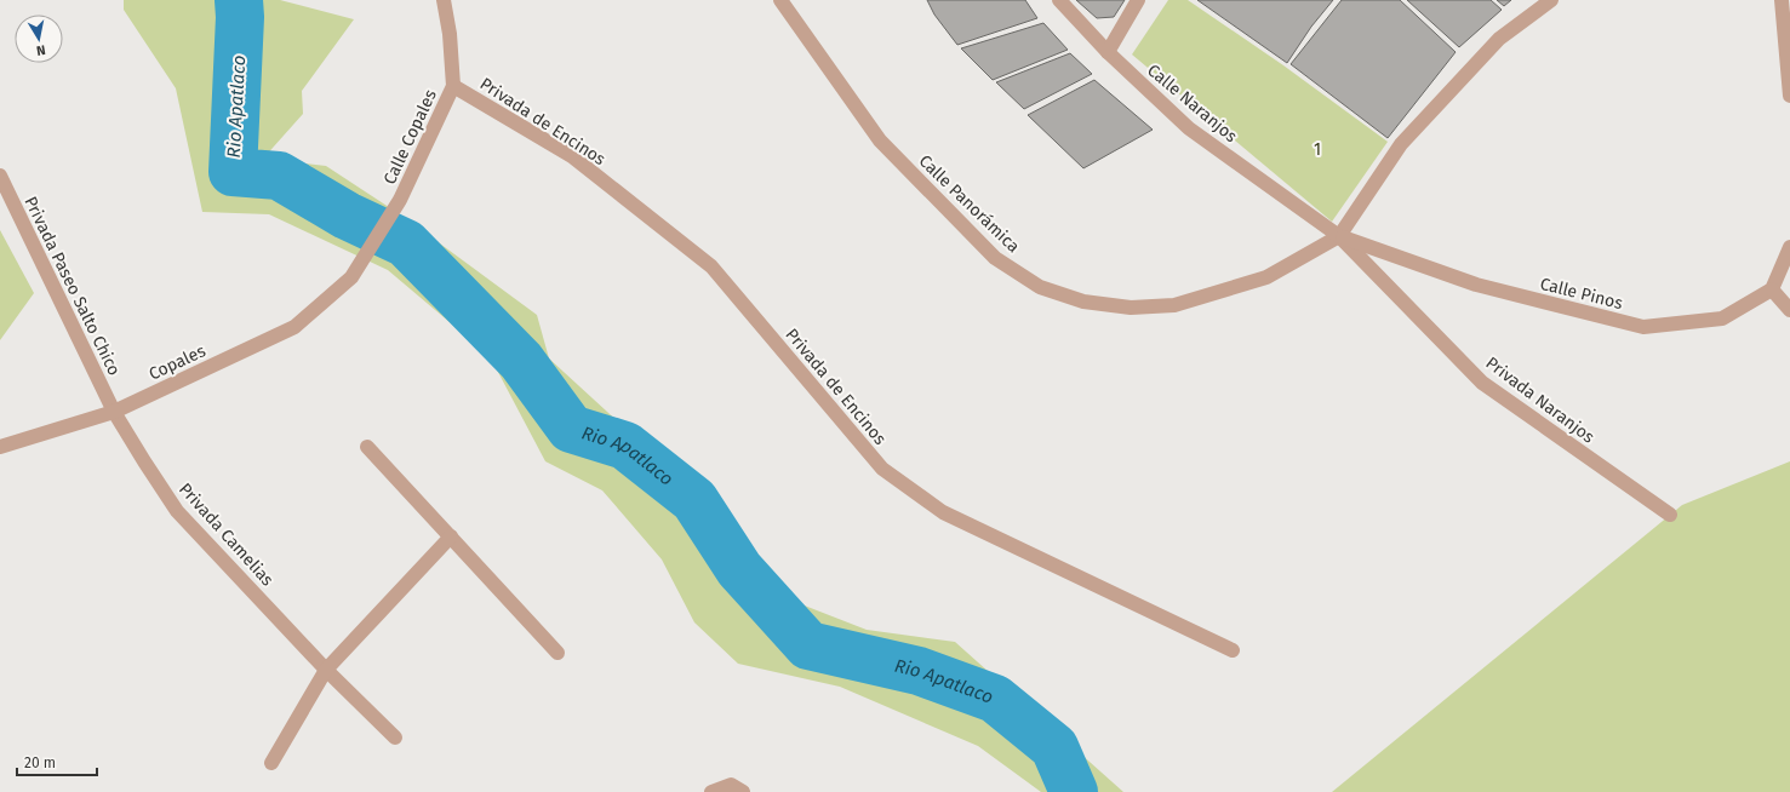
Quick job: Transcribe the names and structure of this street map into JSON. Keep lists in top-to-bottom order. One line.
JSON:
{"streets":{"street":["Calle Naranjos","Privada de Encinos","Calle Copales","Calle Panorámica","Privada Paseo Salto Chico","Calle Pinos","Copales","Privada Naranjos","Privada Camelias"]},"crossings":[["Calle Naranjos","Calle Panorámica"],["Calle Naranjos","Calle Pinos"],["Calle Naranjos","Privada Naranjos"],["Privada de Encinos","Calle Copales"],["Calle Copales","Copales"],["Calle Panorámica","Calle Pinos"],["Calle Panorámica","Privada Naranjos"],["Privada Paseo Salto Chico","Copales"],["Privada Paseo Salto Chico","Privada Camelias"],["Calle Pinos","Privada Naranjos"],["Copales","Privada Camelias"]],"water":["Rio Apatlaco"],"parks":["1"],"scale_bar":"20 m","north":"bottom"}
